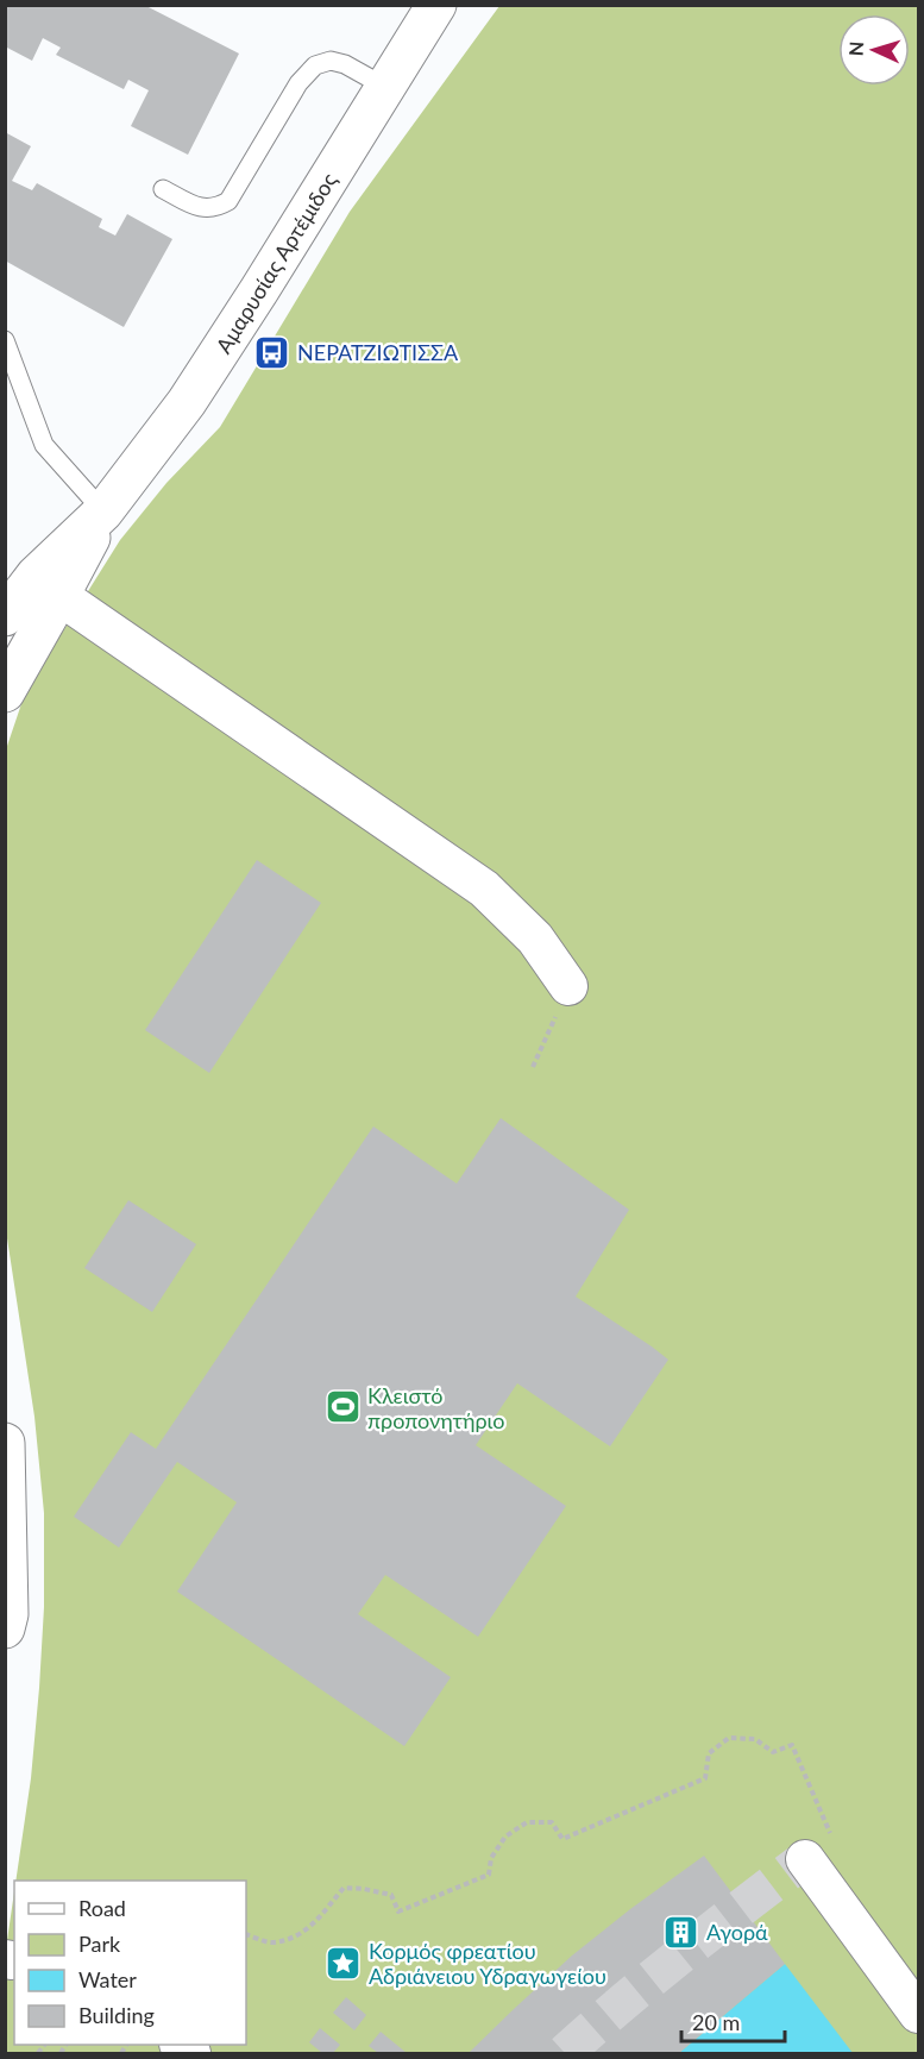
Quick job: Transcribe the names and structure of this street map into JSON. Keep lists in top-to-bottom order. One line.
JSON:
{"streets":{"main road":["Αμαρυσίας Αρτέμιδος"]},"places":{"bus stop":["ΝΕΡΑΤΖΙΩΤΙΣΣΑ"],"sports":["Κλειστό προπονητήριο"],"building":["Αγορά"],"place":["Κορμός φρεατίου Αδριάνειου Υδραγωγείου"]},"legend":["Road","Park","Water","Building"],"scale_bar":"20 m","north":"left"}
